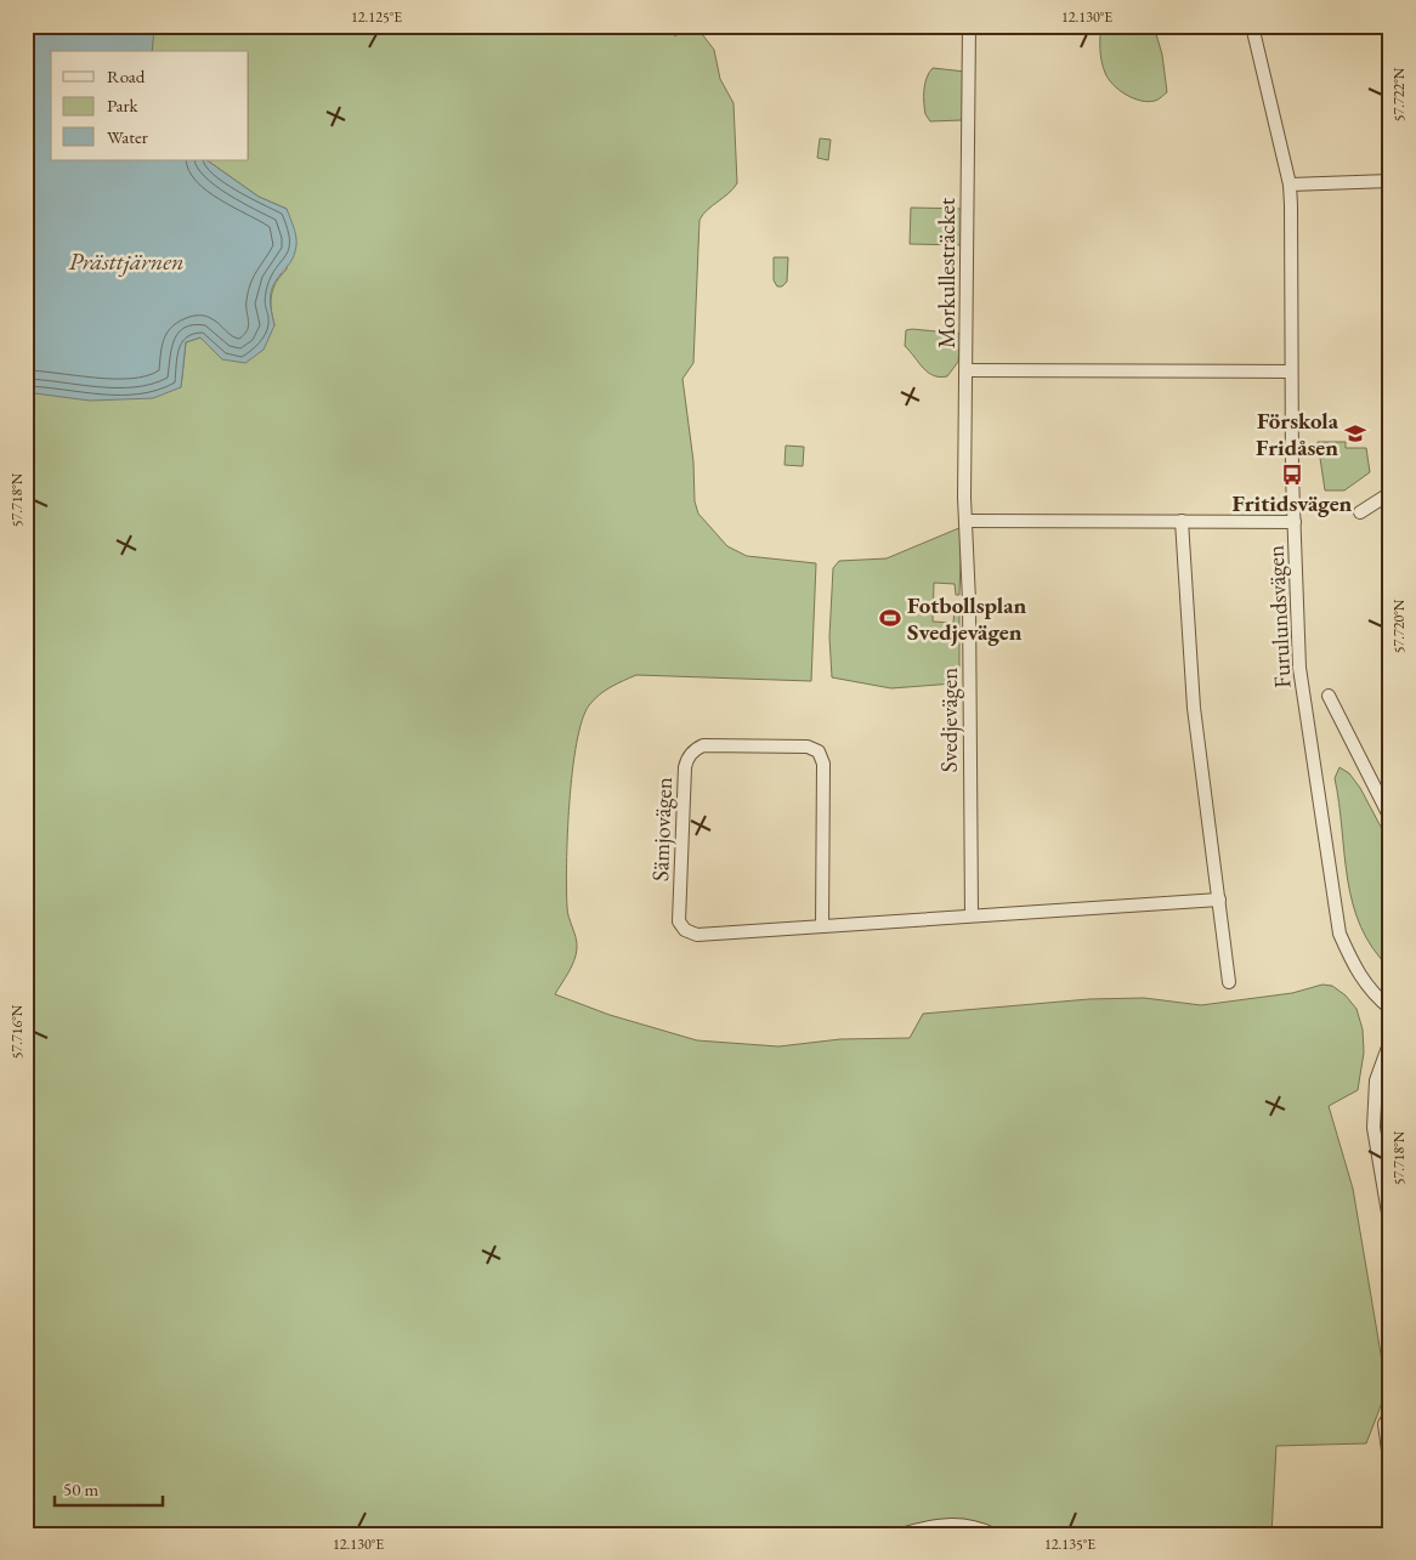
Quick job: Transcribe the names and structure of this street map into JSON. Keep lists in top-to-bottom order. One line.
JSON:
{"streets":{"street":["Morkullesträcket","Furulundsvägen","Svedjevägen","Sämjovägen"]},"crossings":[["Morkullesträcket","Svedjevägen"],["Svedjevägen","Sämjovägen"]],"water":["Prästtjärnen"],"places":{"school or university":["Förskola Fridåsen"],"bus stop":["Fritidsvägen"],"sports":["Fotbollsplan Svedjevägen"]},"legend":["Road","Park","Water"],"scale_bar":"50 m","coordinates":["12.125°E","12.130°E","57.722°N","57.718°N","57.720°N","57.716°N","12.135°E"]}
